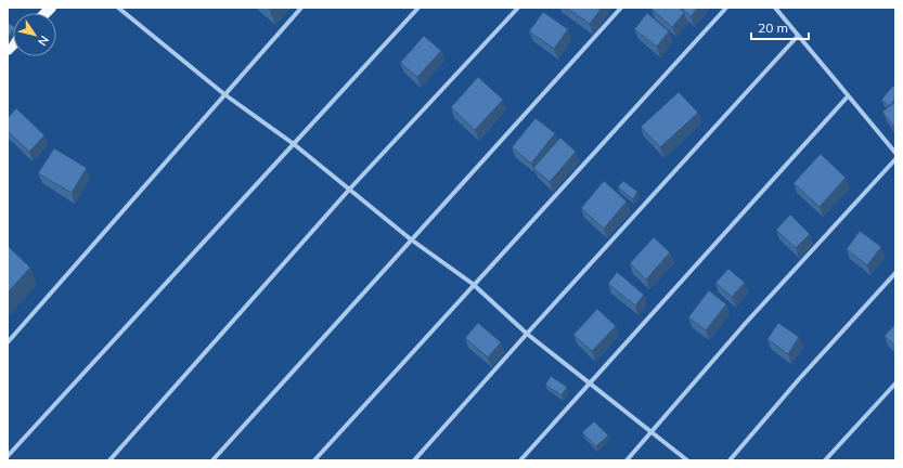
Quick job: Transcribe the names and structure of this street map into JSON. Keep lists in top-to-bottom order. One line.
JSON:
{"scale_bar":"20 m","north":"bottom right"}
